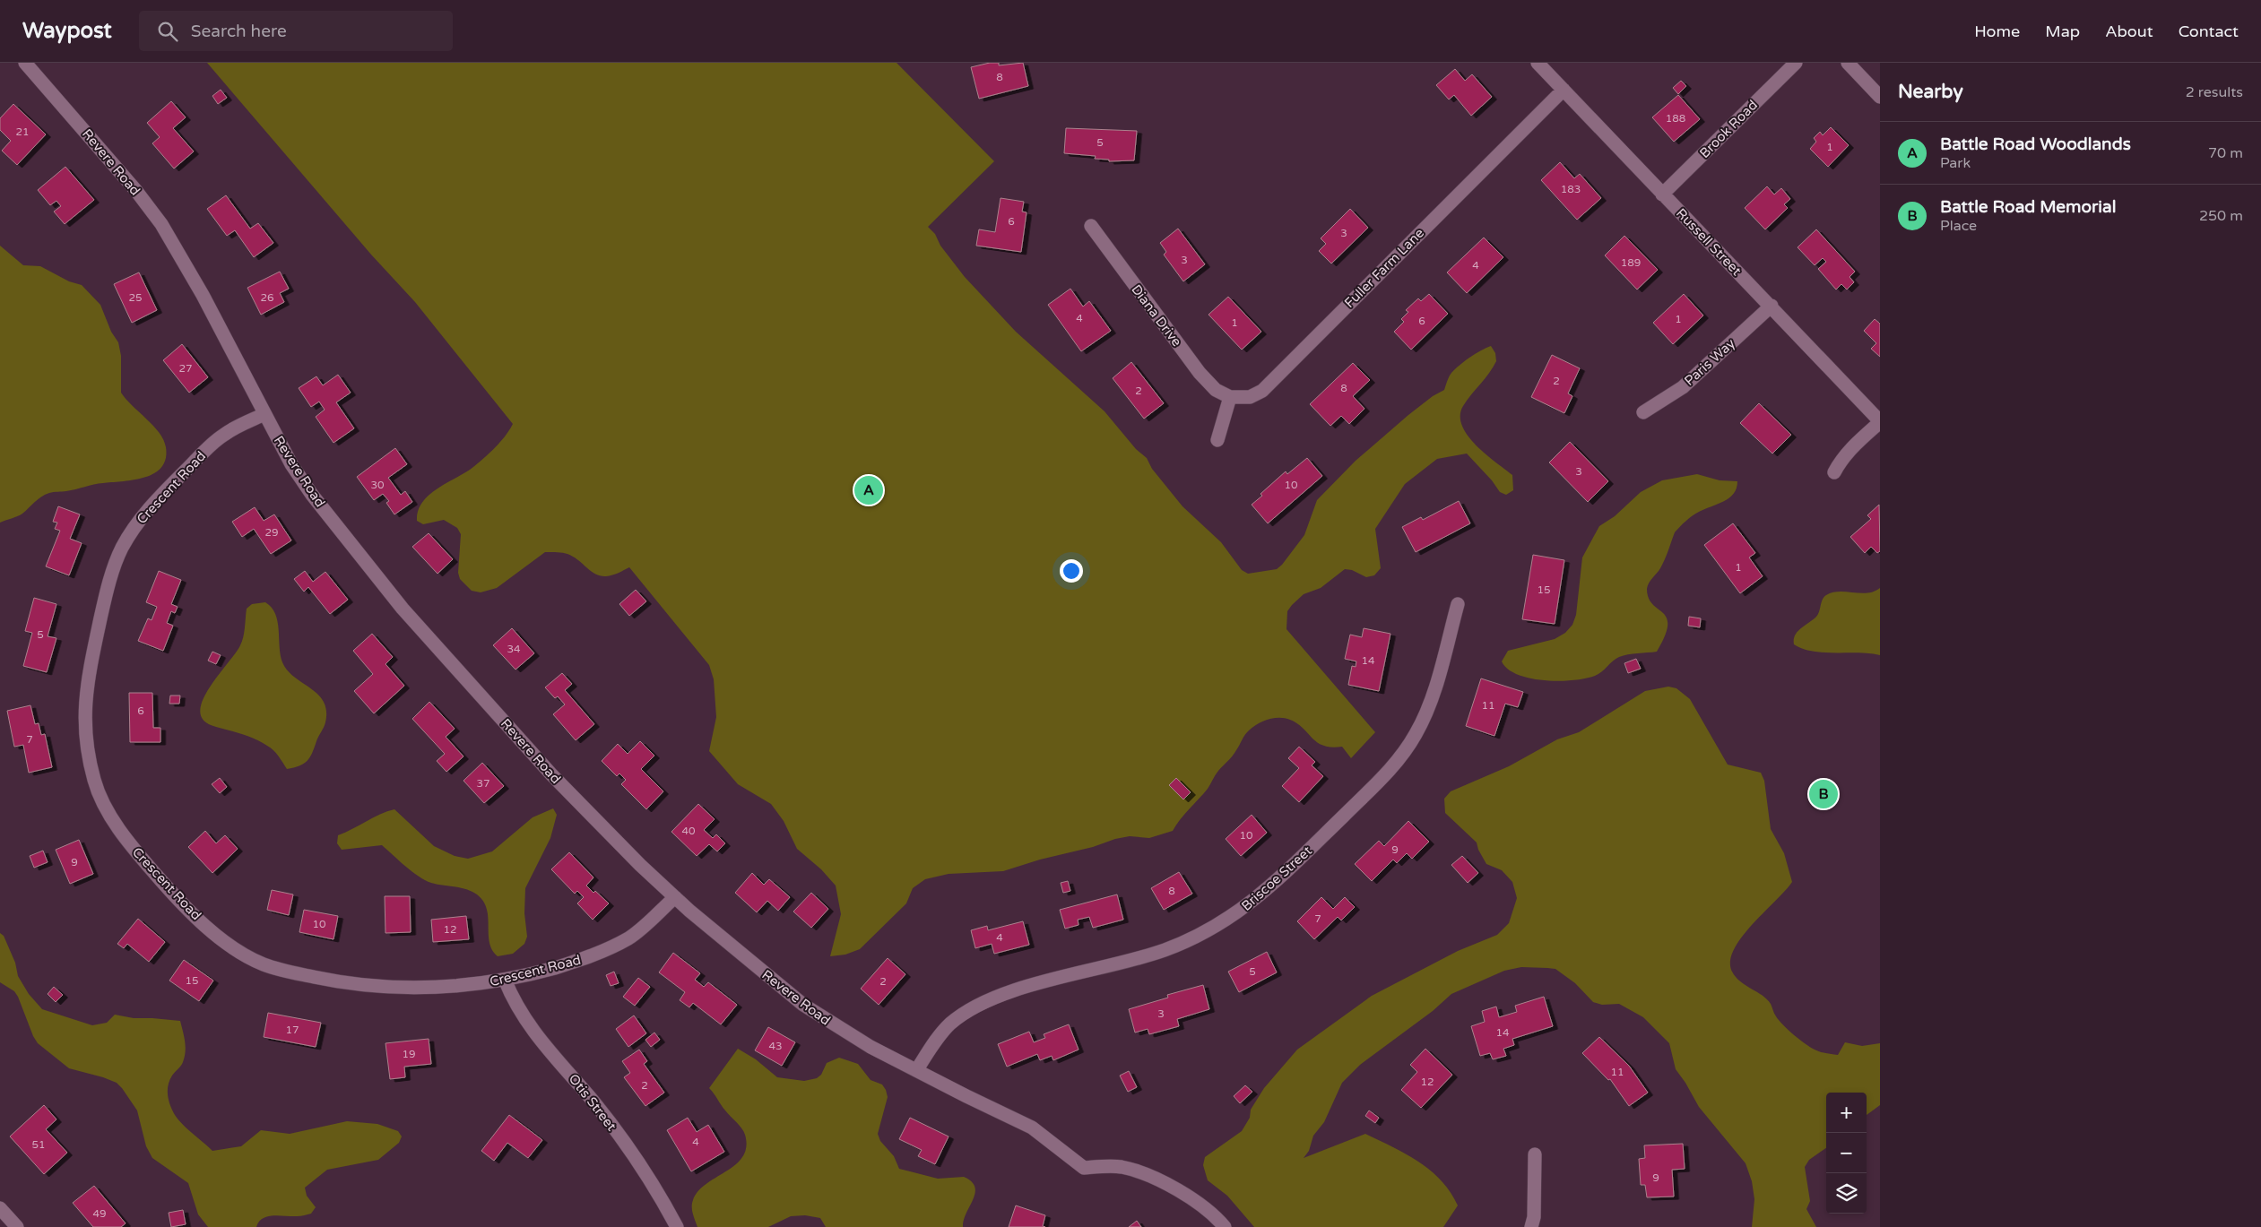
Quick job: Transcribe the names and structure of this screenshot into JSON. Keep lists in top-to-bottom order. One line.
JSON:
{"streets":{"street":["Brook Road","Revere Road","Russell Street","Fuller Farm Lane","Diana Drive","Paris Way","Crescent Road","Briscoe Street","Otis Street"]},"crossings":[["Brook Road","Russell Street"],["Revere Road","Crescent Road"],["Revere Road","Briscoe Street"],["Russell Street","Fuller Farm Lane"],["Russell Street","Paris Way"],["Fuller Farm Lane","Diana Drive"],["Crescent Road","Otis Street"]],"house_numbers":["8","188","21","5","1","183","6","3","3","189","4","25","26","4","1","6","1","27","2","8","2","3","30","10","29","1","15","5","34","14","11","6","7","37","40","10","9","9","8","7","10","12","4","5","15","2","3","17","14","43","19","11","12","2","4","51","9","49"],"page":{"header":"Waypost","search":"Search here","nav":["Home","Map","About","Contact"],"heading":["Nearby","2 results"],"list":[{"mark":"A","name":"Battle Road Woodlands","note":"Park","value":"70 m"},{"mark":"B","name":"Battle Road Memorial","note":"Place","value":"250 m"}],"pins":["A","B"],"map_buttons":["+","−"]}}
